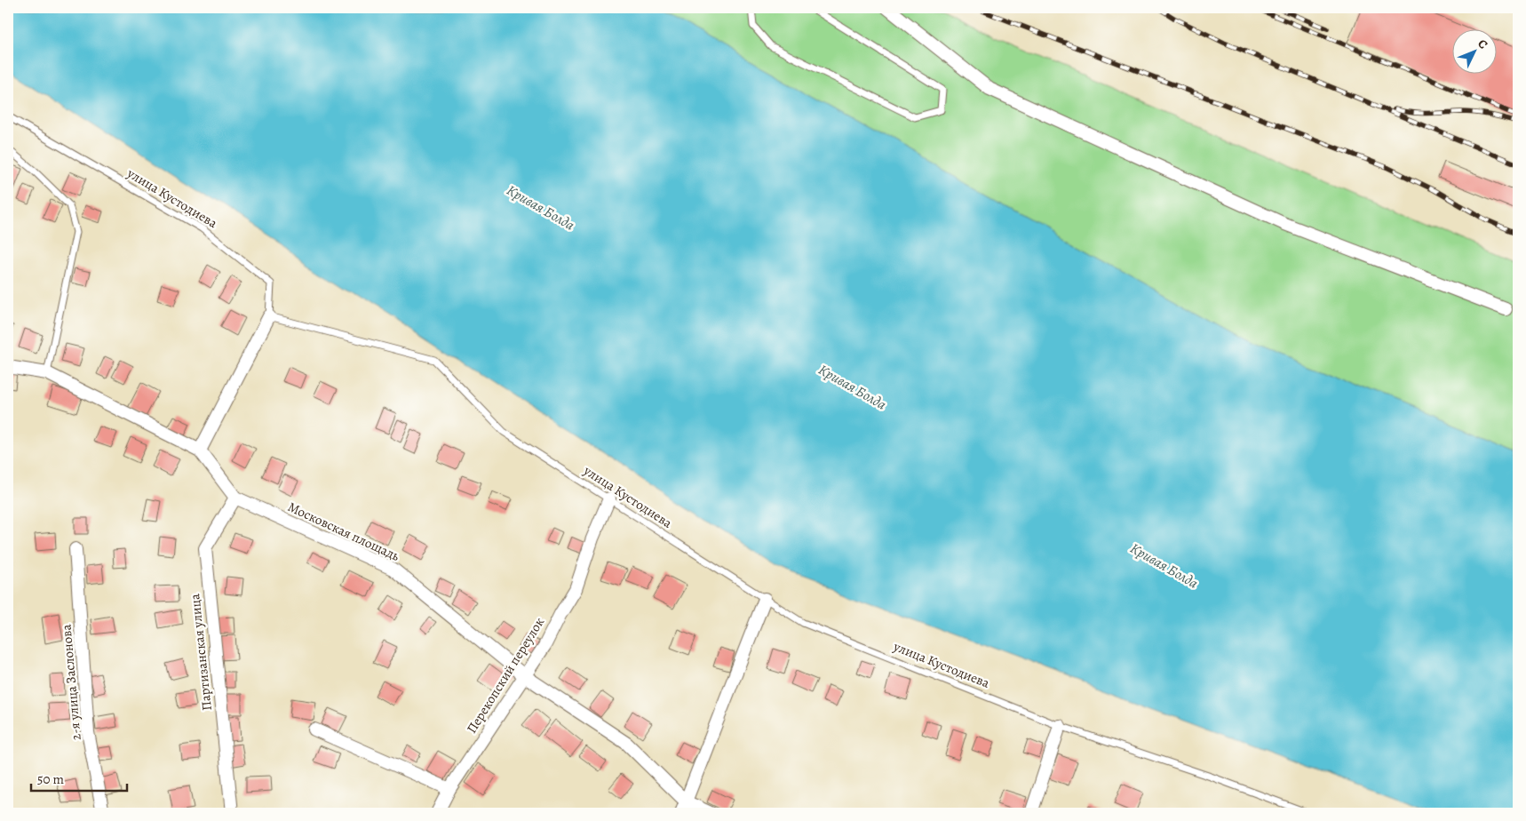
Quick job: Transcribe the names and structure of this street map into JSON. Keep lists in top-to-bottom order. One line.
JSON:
{"streets":{"street":["Московская площадь","Партизанская улица","Перекопский переулок","2-я улица Заслонова"],"lane":["улица Кустодиева"]},"crossings":[["улица Кустодиева","Перекопский переулок"],["Московская площадь","Партизанская улица"],["Московская площадь","Перекопский переулок"]],"water":["Кривая Болда"],"scale_bar":"50 m","north":"top right"}
